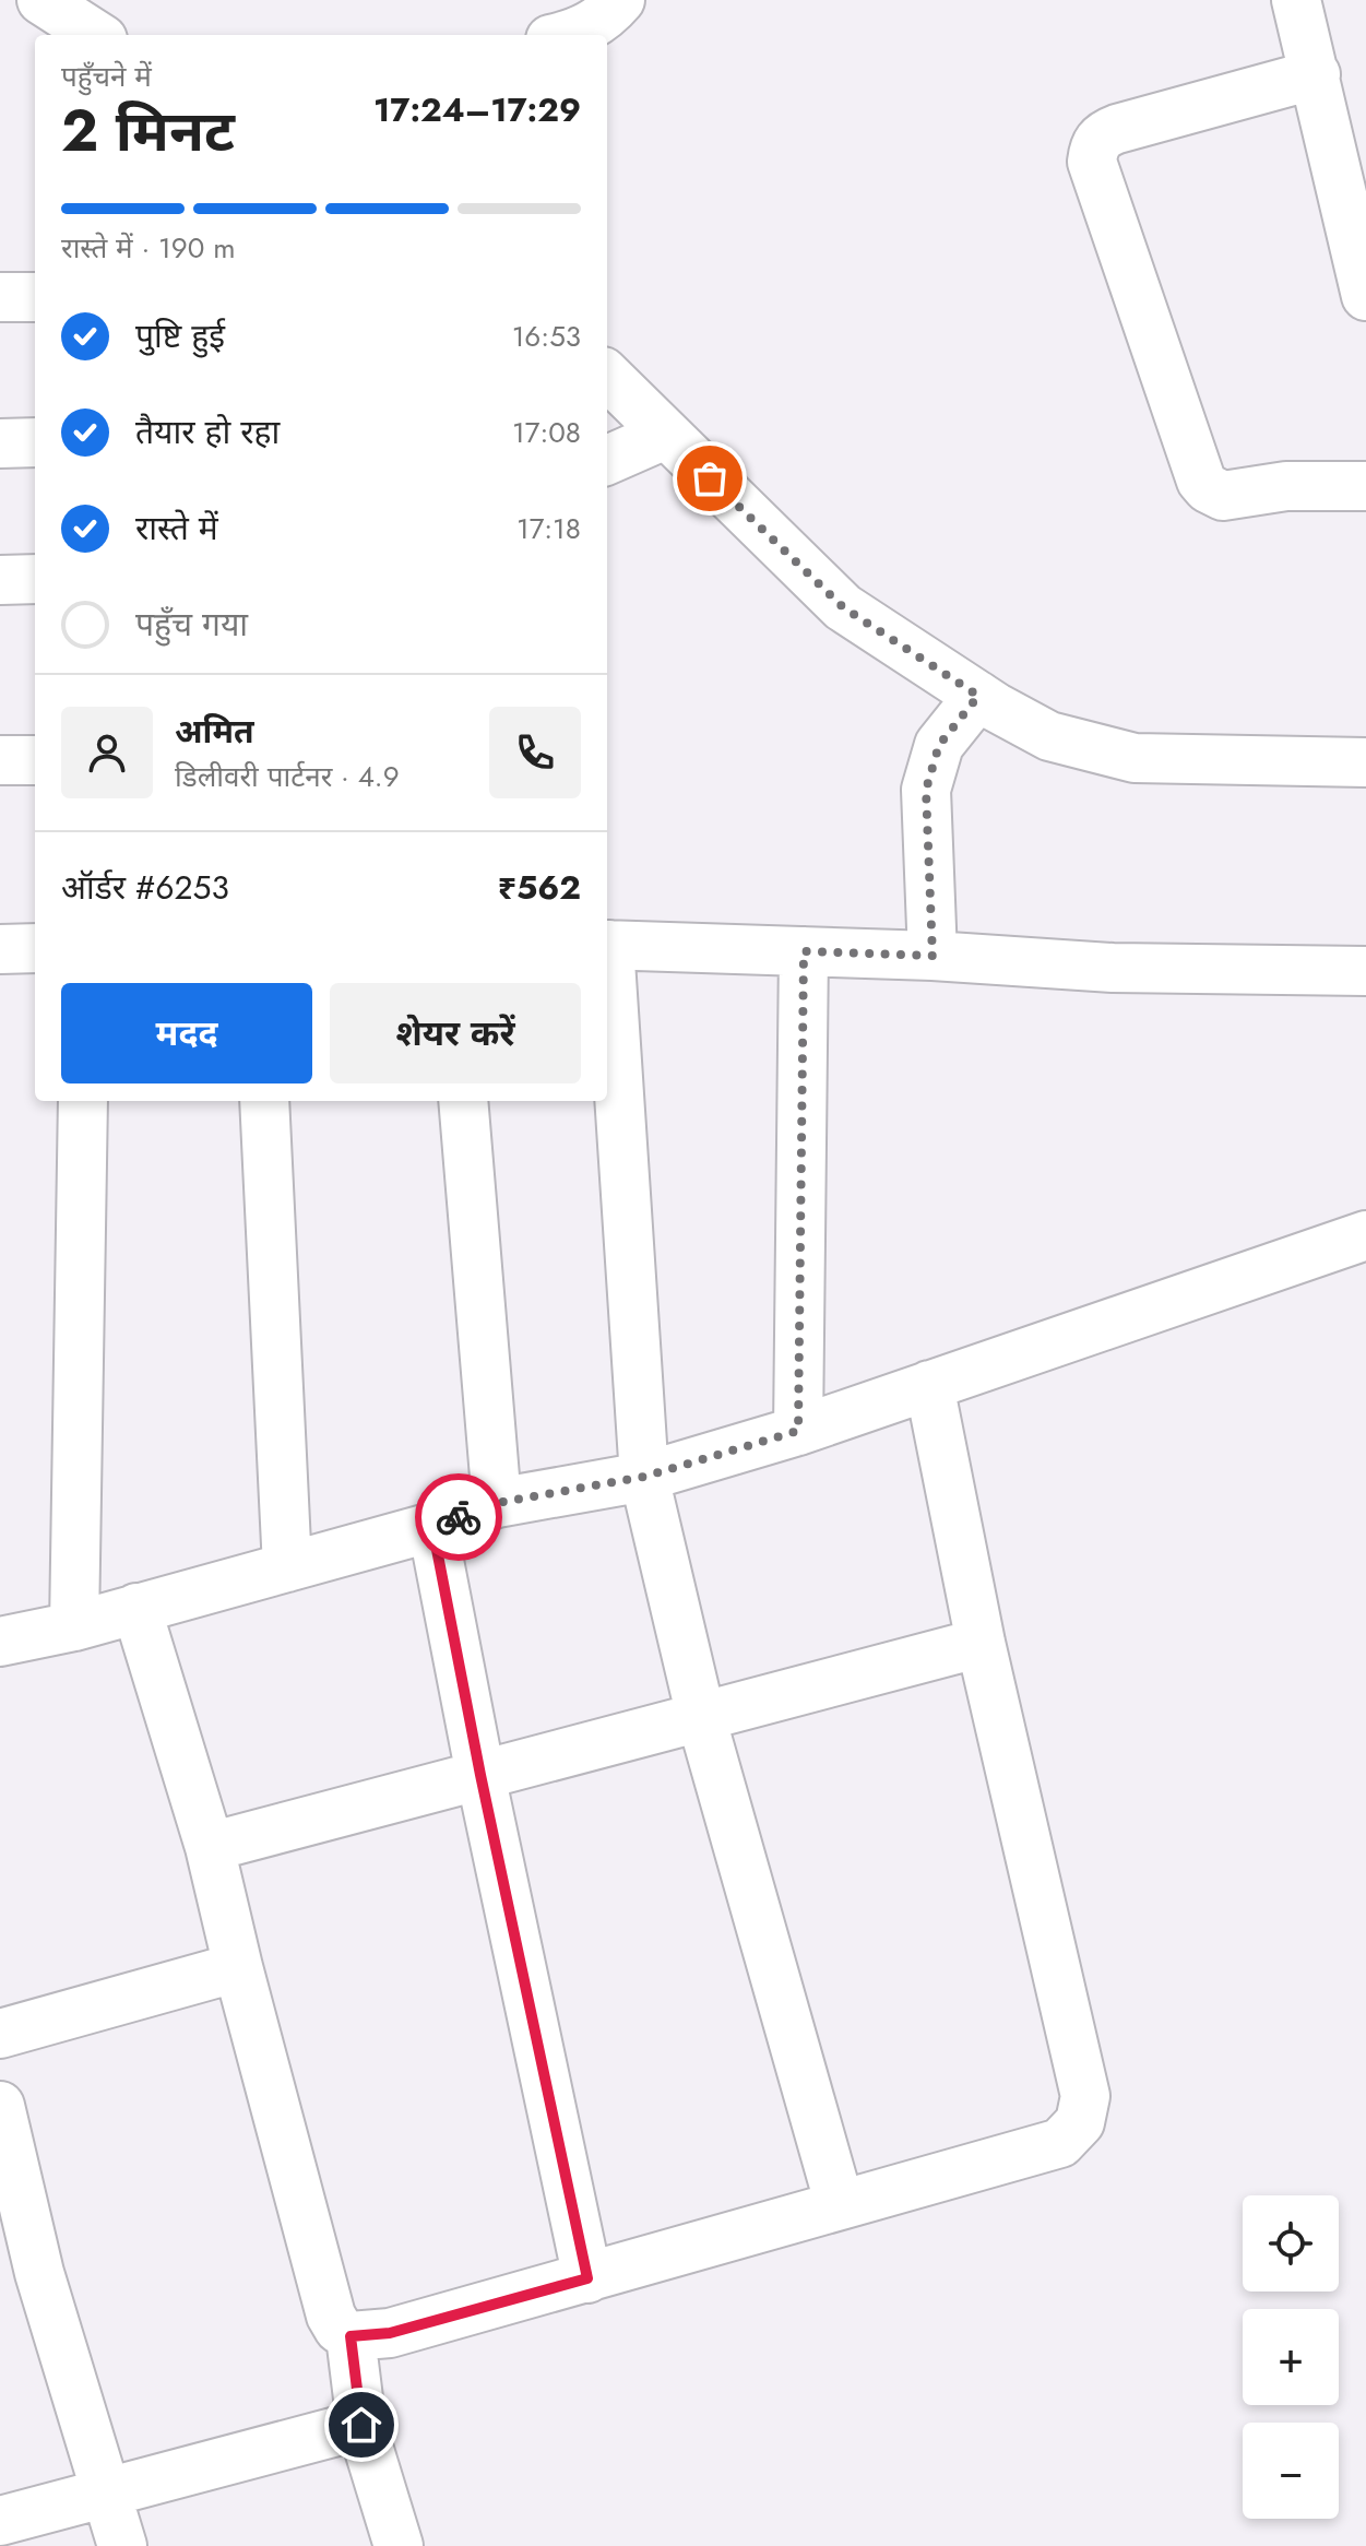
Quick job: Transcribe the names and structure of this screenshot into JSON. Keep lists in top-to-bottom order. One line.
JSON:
{"page":{"heading":["2 मिनट","पहुँचने में","17:24–17:29"],"panel":["अमित","डिलीवरी पार्टनर · 4.9","ऑर्डर #6253","₹562"],"bar":"रास्ते में · 190 m","list":[["पुष्टि हुई","16:53"],["तैयार हो रहा","17:08"],["रास्ते में","17:18"],"पहुँच गया"],"buttons":["मदद","शेयर करें"],"map_buttons":["+","−"]}}
